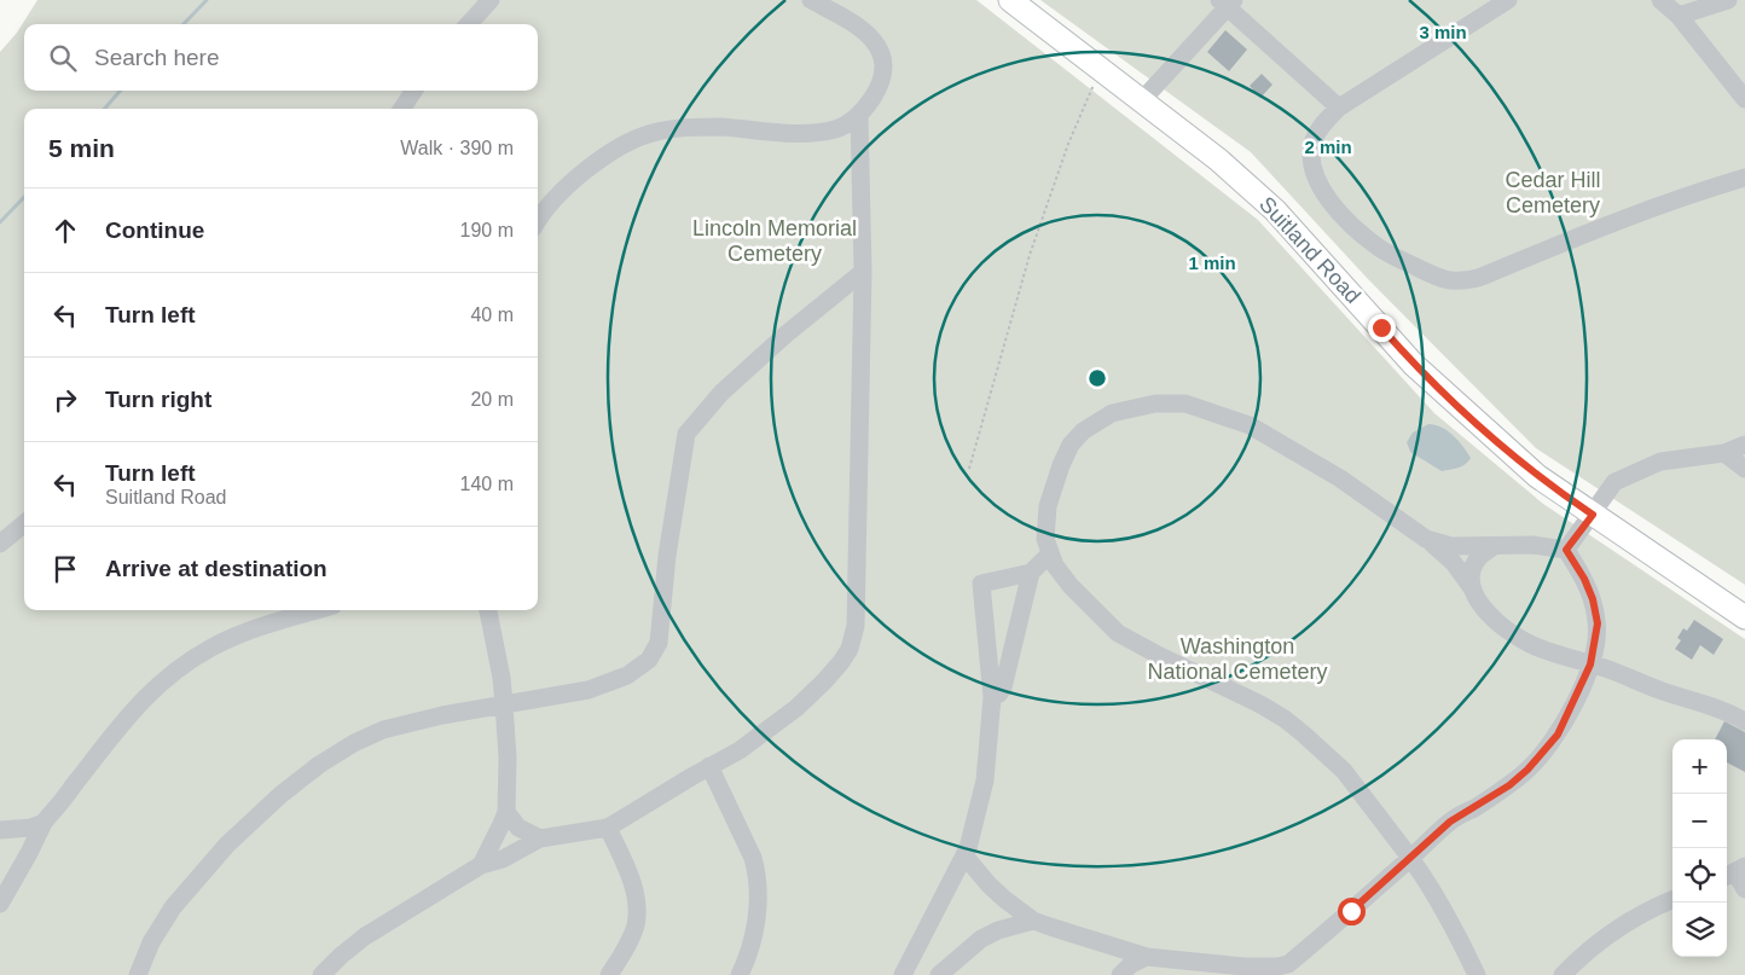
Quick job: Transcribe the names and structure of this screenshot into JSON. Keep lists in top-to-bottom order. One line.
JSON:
{"streets":{"main road":["Suitland Road"]},"parks":["Cedar Hill Cemetery","Lincoln Memorial Cemetery","Washington National Cemetery"],"page":{"search":"Search here","heading":["5 min","Walk · 390 m"],"list":[["Continue","190 m"],["Turn left","40 m"],["Turn right","20 m"],["Turn left","Suitland Road","140 m"],"Arrive at destination"],"map_buttons":["+","−"]},"rings":["3 min","2 min","1 min"]}
